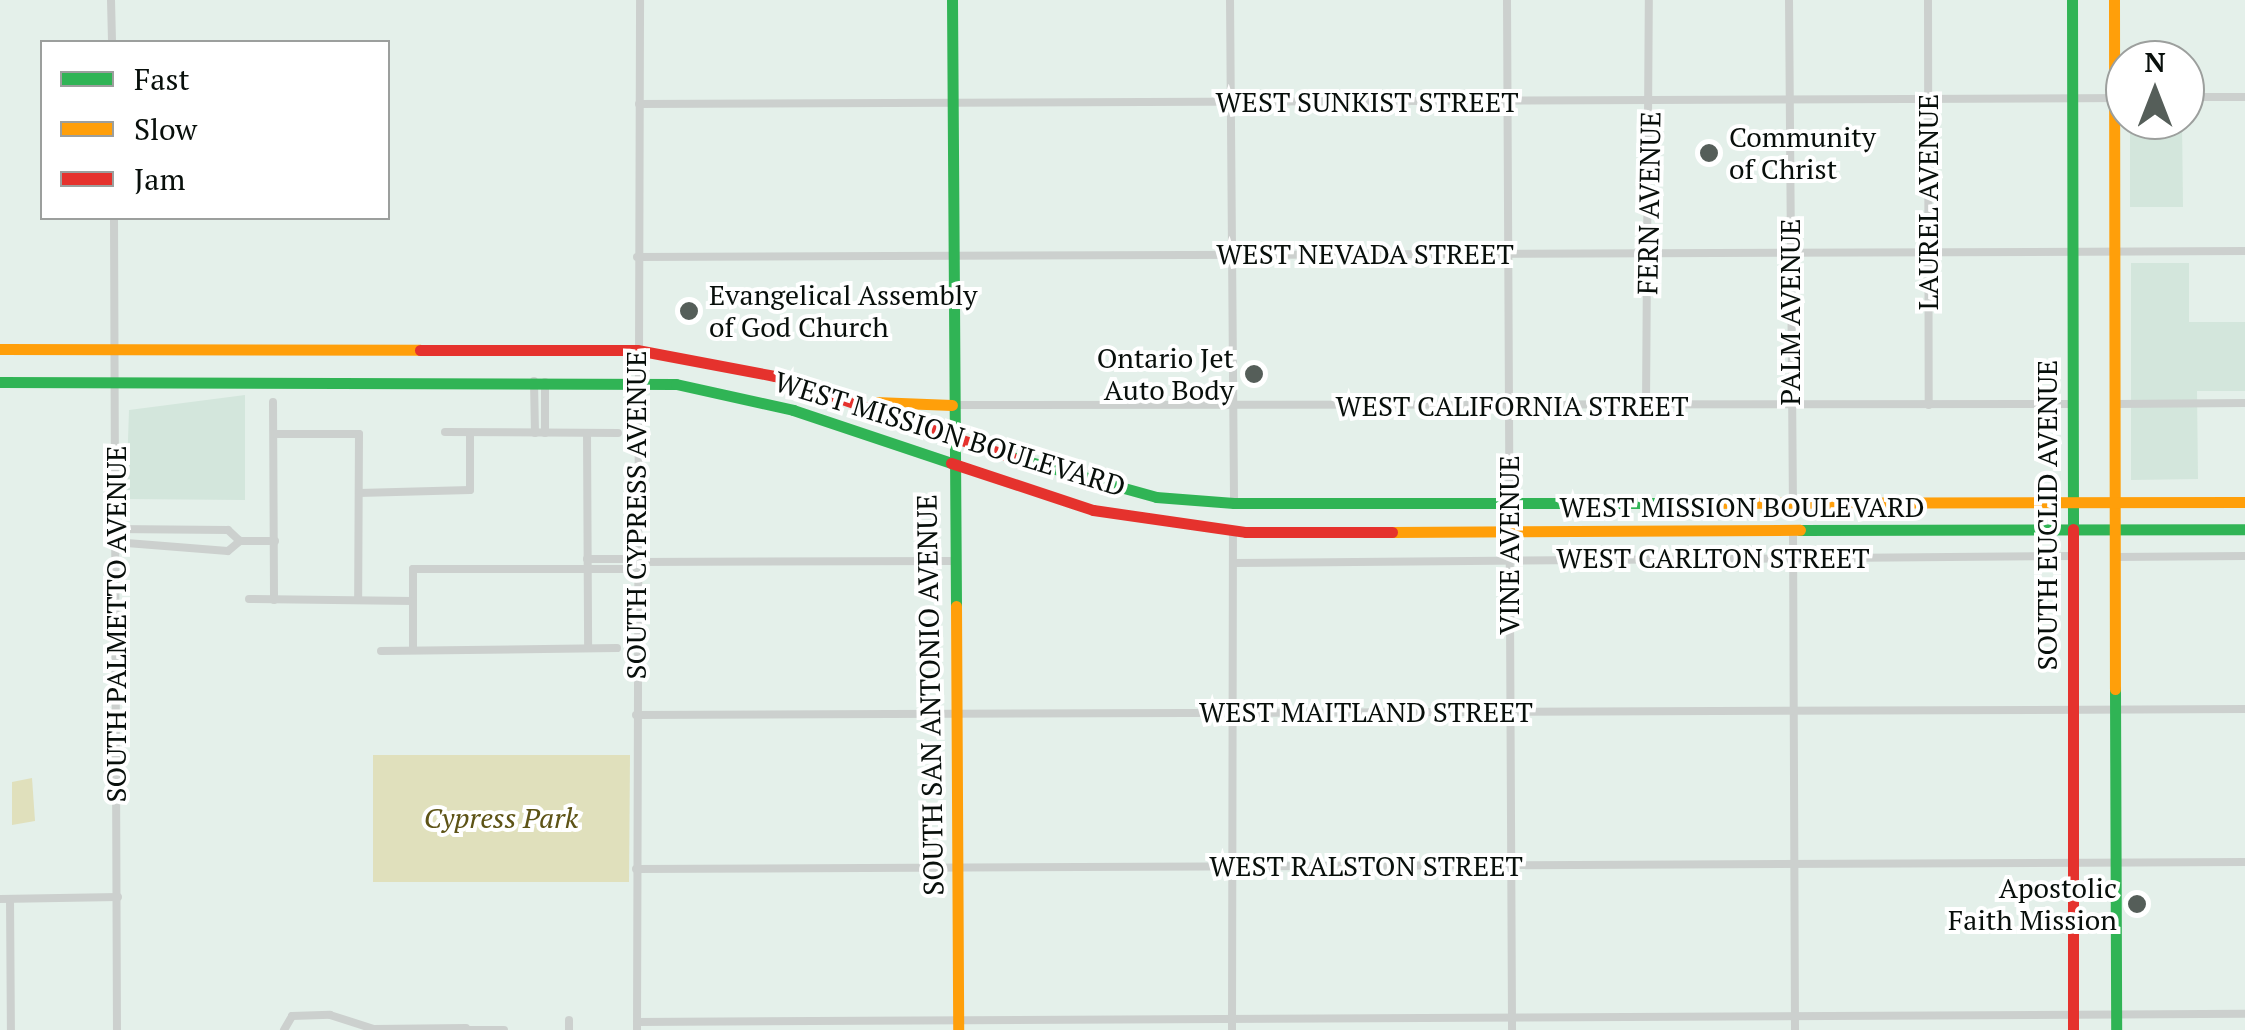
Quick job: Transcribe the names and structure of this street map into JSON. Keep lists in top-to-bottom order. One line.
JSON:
{"streets":{"main road":["WEST MISSION BOULEVARD","SOUTH EUCLID AVENUE","SOUTH SAN ANTONIO AVENUE"],"street":["WEST SUNKIST STREET","LAUREL AVENUE","FERN AVENUE","WEST NEVADA STREET","PALM AVENUE","WEST CALIFORNIA STREET","SOUTH CYPRESS AVENUE","VINE AVENUE","WEST CARLTON STREET","SOUTH PALMETTO AVENUE","WEST MAITLAND STREET","WEST RALSTON STREET"]},"crossings":[["WEST SUNKIST STREET","LAUREL AVENUE"],["WEST SUNKIST STREET","FERN AVENUE"],["WEST SUNKIST STREET","PALM AVENUE"],["WEST SUNKIST STREET","SOUTH CYPRESS AVENUE"],["WEST SUNKIST STREET","SOUTH EUCLID AVENUE"],["WEST SUNKIST STREET","VINE AVENUE"],["WEST SUNKIST STREET","SOUTH SAN ANTONIO AVENUE"],["LAUREL AVENUE","WEST NEVADA STREET"],["LAUREL AVENUE","WEST CALIFORNIA STREET"],["FERN AVENUE","WEST NEVADA STREET"],["FERN AVENUE","WEST CALIFORNIA STREET"],["WEST NEVADA STREET","PALM AVENUE"],["WEST NEVADA STREET","SOUTH CYPRESS AVENUE"],["WEST NEVADA STREET","SOUTH EUCLID AVENUE"],["WEST NEVADA STREET","VINE AVENUE"],["WEST NEVADA STREET","SOUTH SAN ANTONIO AVENUE"],["PALM AVENUE","WEST CALIFORNIA STREET"],["PALM AVENUE","WEST MISSION BOULEVARD"],["WEST CALIFORNIA STREET","SOUTH EUCLID AVENUE"],["WEST CALIFORNIA STREET","VINE AVENUE"],["WEST CALIFORNIA STREET","SOUTH SAN ANTONIO AVENUE"],["WEST MISSION BOULEVARD","SOUTH CYPRESS AVENUE"],["WEST MISSION BOULEVARD","SOUTH EUCLID AVENUE"],["WEST MISSION BOULEVARD","VINE AVENUE"],["WEST MISSION BOULEVARD","SOUTH PALMETTO AVENUE"],["WEST MISSION BOULEVARD","SOUTH SAN ANTONIO AVENUE"],["SOUTH CYPRESS AVENUE","WEST MAITLAND STREET"],["SOUTH CYPRESS AVENUE","WEST RALSTON STREET"],["SOUTH EUCLID AVENUE","WEST CARLTON STREET"],["SOUTH EUCLID AVENUE","WEST MAITLAND STREET"],["SOUTH EUCLID AVENUE","WEST RALSTON STREET"],["VINE AVENUE","WEST CARLTON STREET"],["VINE AVENUE","WEST MAITLAND STREET"],["VINE AVENUE","WEST RALSTON STREET"],["SOUTH SAN ANTONIO AVENUE","WEST MAITLAND STREET"],["SOUTH SAN ANTONIO AVENUE","WEST RALSTON STREET"]],"parks":["Cypress Park"],"places":["Community of Christ","Evangelical Assembly of God Church","Ontario Jet Auto Body","Apostolic Faith Mission"],"legend":["Fast","Slow","Jam"],"north":"top"}
